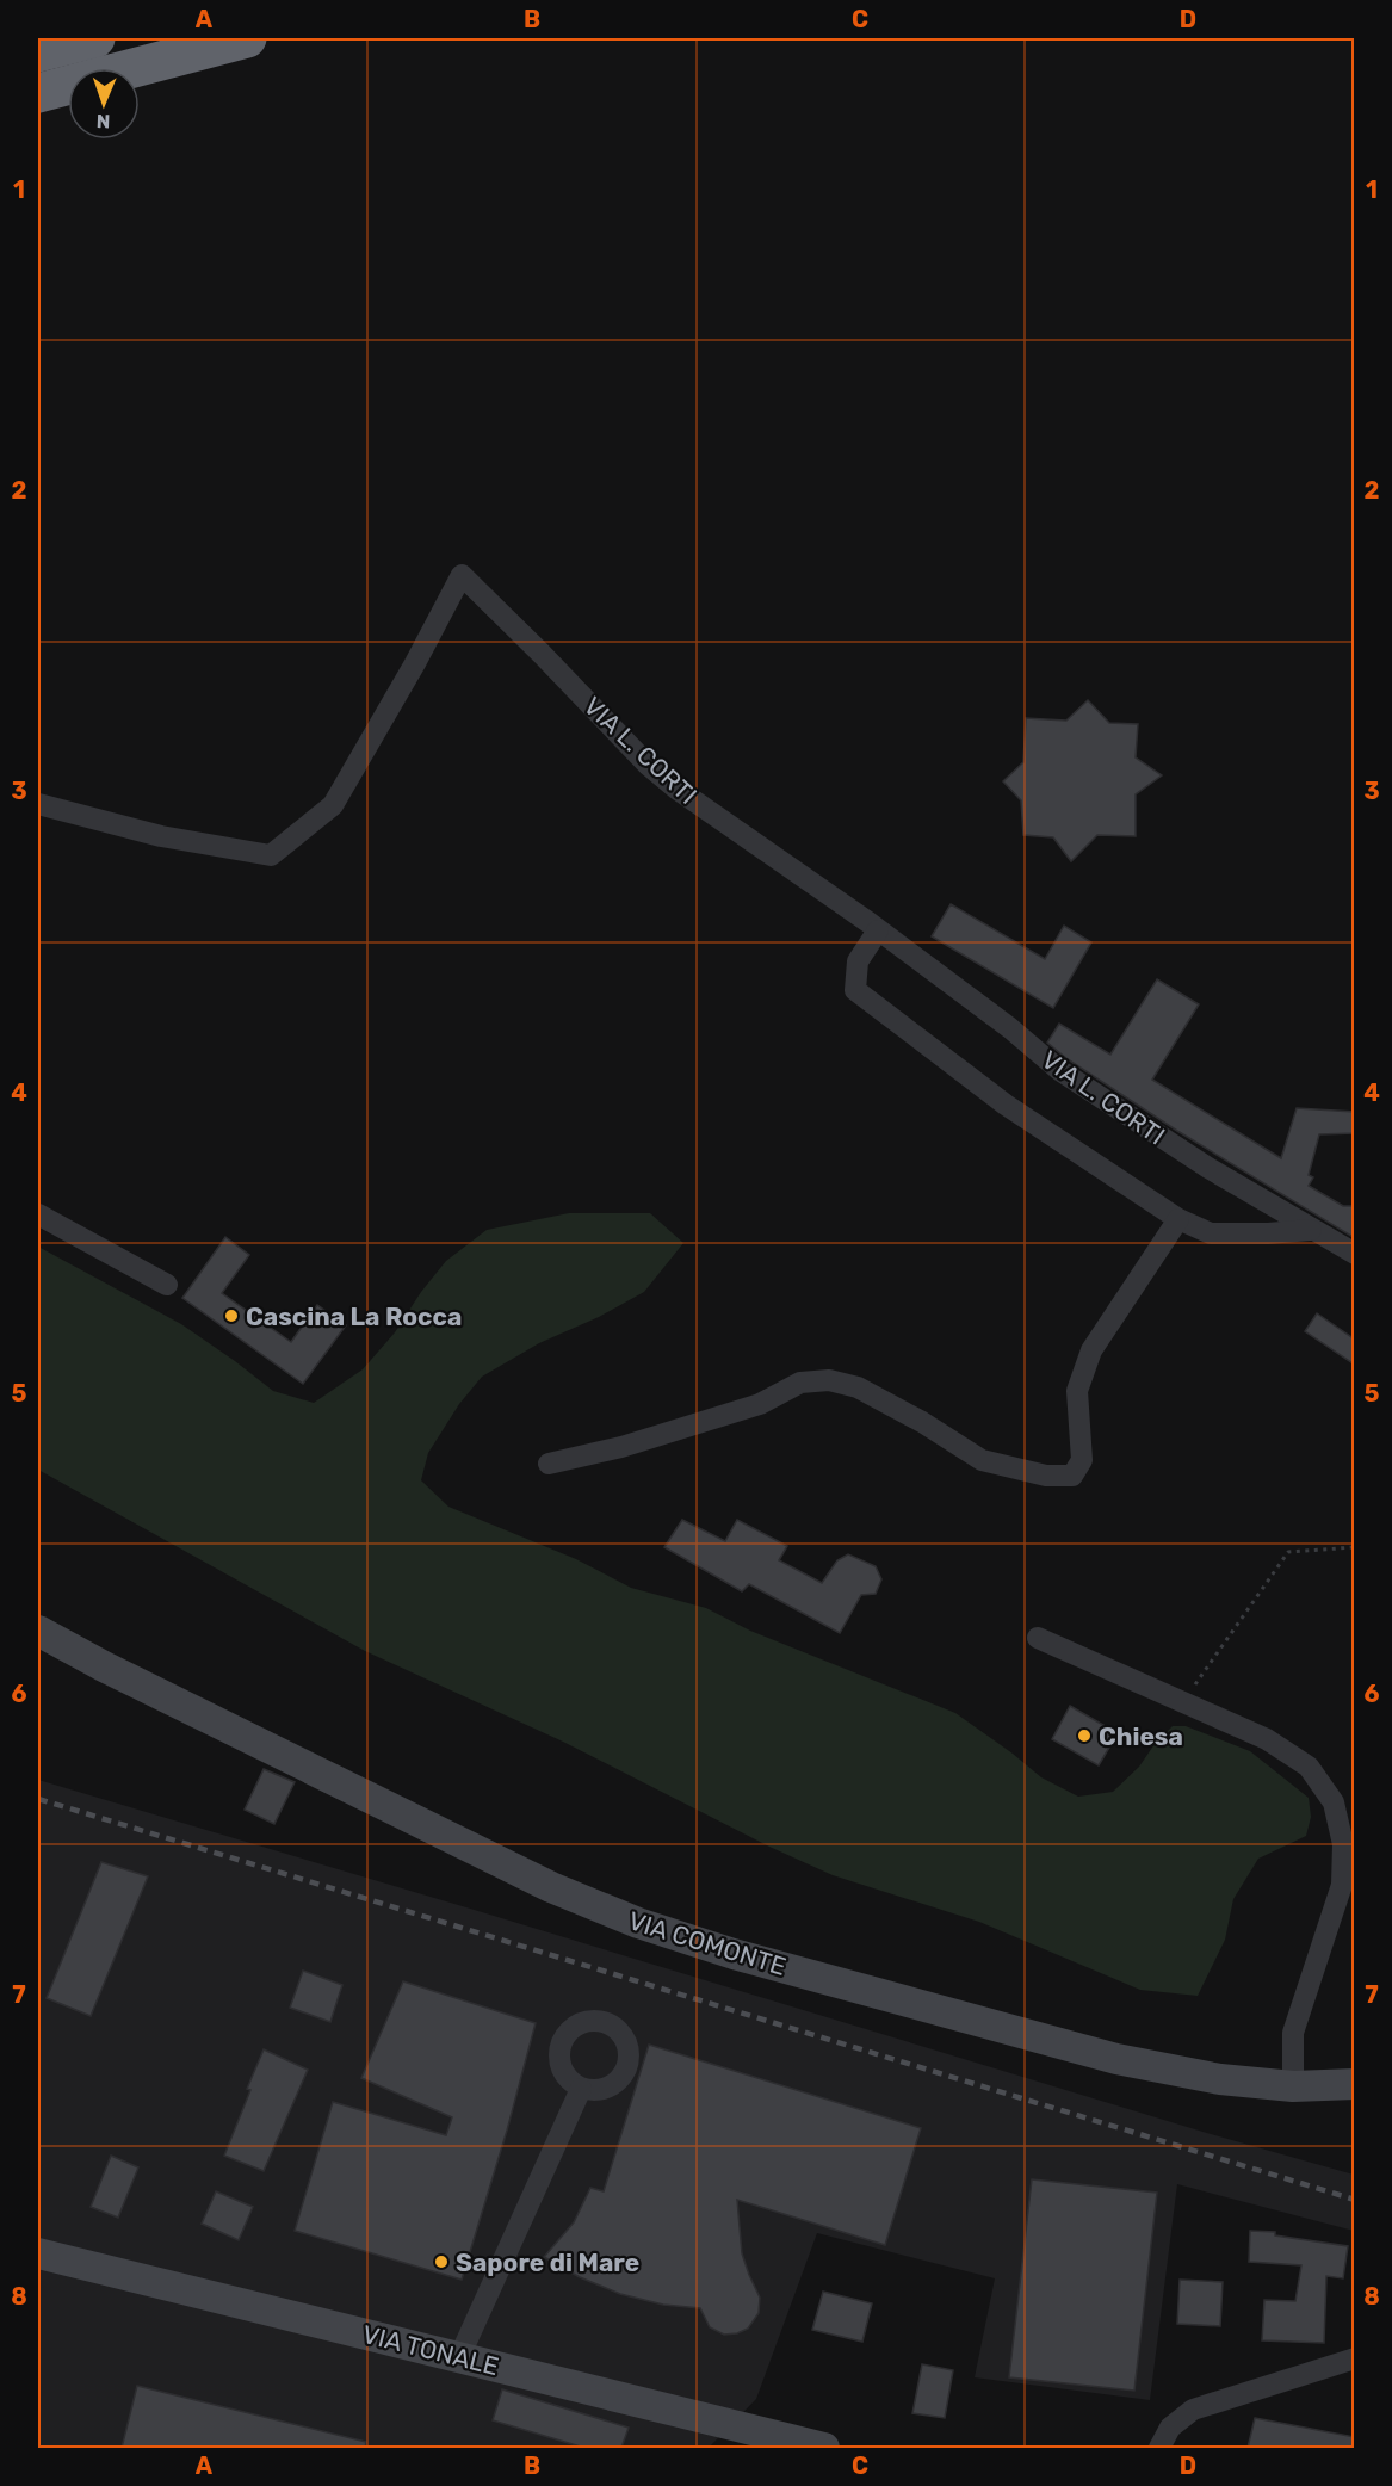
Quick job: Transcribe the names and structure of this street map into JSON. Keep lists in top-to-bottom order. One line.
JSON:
{"streets":{"street":["VIA L. CORTI","VIA COMONTE","VIA TONALE"]},"places":["Cascina La Rocca","Chiesa","Sapore di Mare"],"north":"bottom","grid":{"columns":["A","B","C","D"],"rows":["1","2","3","4","5","6","7","8"]}}
